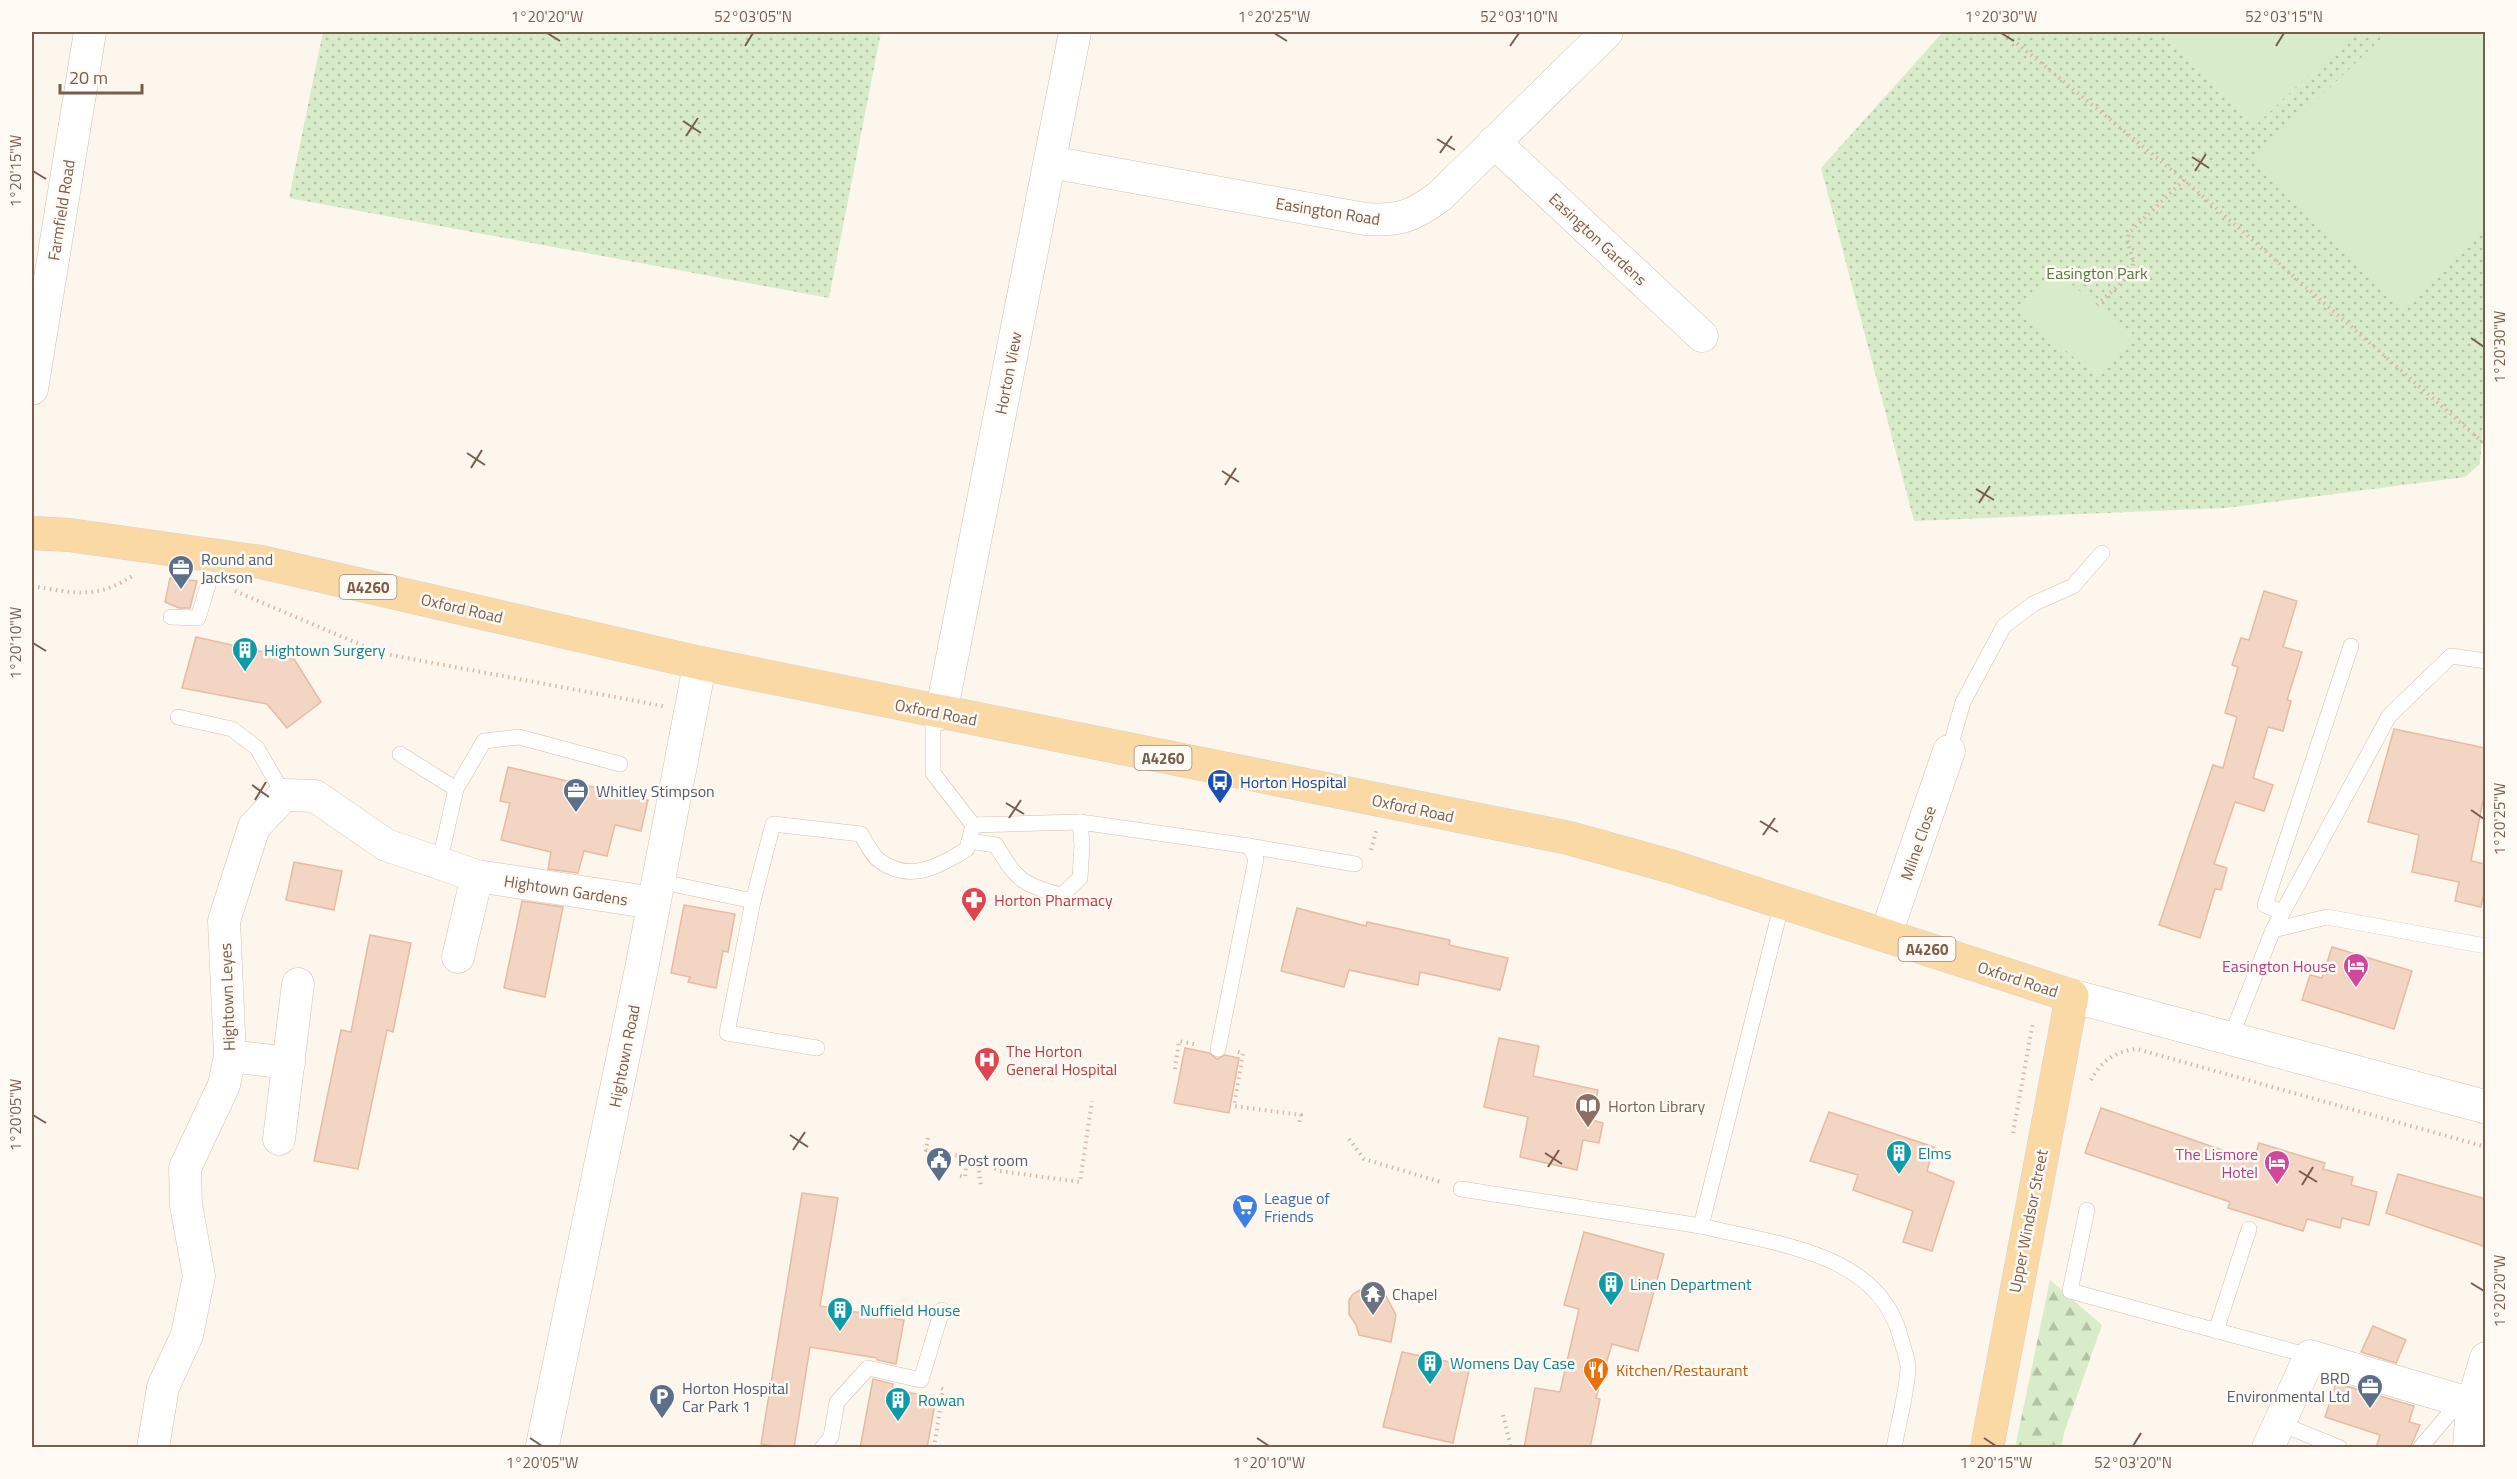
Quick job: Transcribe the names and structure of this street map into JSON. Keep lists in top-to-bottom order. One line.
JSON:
{"streets":{"main road":["A4260","Oxford Road","Upper Windsor Street"],"street":["Farmfield Road","Easington Road","Easington Gardens","Horton View","Milne Close","Hightown Gardens","Hightown Leyes","Hightown Road"]},"crossings":[["Easington Road","Easington Gardens"],["Easington Road","Horton View"],["Horton View","Oxford Road"],["Oxford Road","Milne Close"],["Oxford Road","Hightown Road"],["Oxford Road","Upper Windsor Street"],["Hightown Gardens","Hightown Leyes"],["Hightown Gardens","Hightown Road"]],"parks":["Easington Park"],"places":{"office":["Round and Jackson","Whitley Stimpson","BRD Environmental Ltd"],"building":["Hightown Surgery","Elms","Linen Department","Nuffield House","Womens Day Case","Rowan"],"bus stop":["Horton Hospital"],"pharmacy":["Horton Pharmacy"],"hotel":["Easington House","The Lismore Hotel"],"hospital":["The Horton General Hospital"],"library":["Horton Library"],"public building":["Post room"],"supermarket":["League of Friends"],"temple":["Chapel"],"restaurant":["Kitchen/Restaurant"],"parking":["Horton Hospital Car Park 1"]},"scale_bar":"20 m","coordinates":["1°20'20\"W","52°03'05\"N","1°20'25\"W","52°03'10\"N","1°20'30\"W","52°03'15\"N","1°20'15\"W","1°20'10\"W","1°20'05\"W","52°03'20\"N"]}
